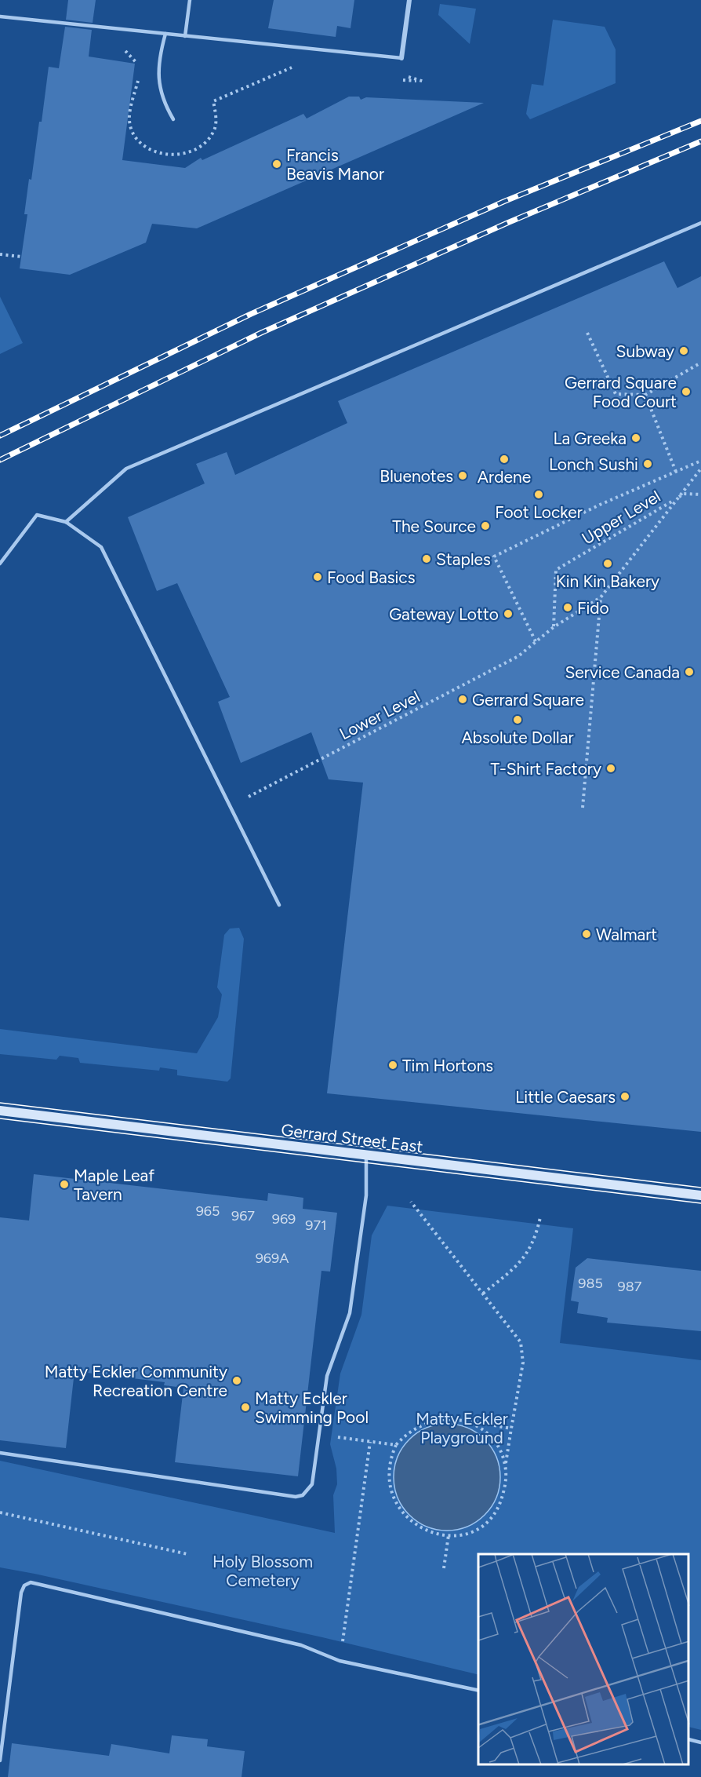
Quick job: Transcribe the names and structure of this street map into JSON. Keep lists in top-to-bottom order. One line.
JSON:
{"streets":{"main road":["Gerrard Street East"],"path":["Upper Level","Lower Level"]},"crossings":[["Upper Level","Lower Level"]],"parks":["Matty Eckler Playground","Holy Blossom Cemetery"],"places":["Francis Beavis Manor","Subway","Gerrard Square Food Court","La Greeka","Ardene","Lonch Sushi","Bluenotes","Foot Locker","The Source","Staples","Kin Kin Bakery","Food Basics","Fido","Gateway Lotto","Service Canada","Gerrard Square","Absolute Dollar","T-Shirt Factory","Walmart","Tim Hortons","Little Caesars","Maple Leaf Tavern","Matty Eckler Community Recreation Centre","Matty Eckler Swimming Pool"],"house_numbers":["965","967","969","971","969A","985","987"]}
